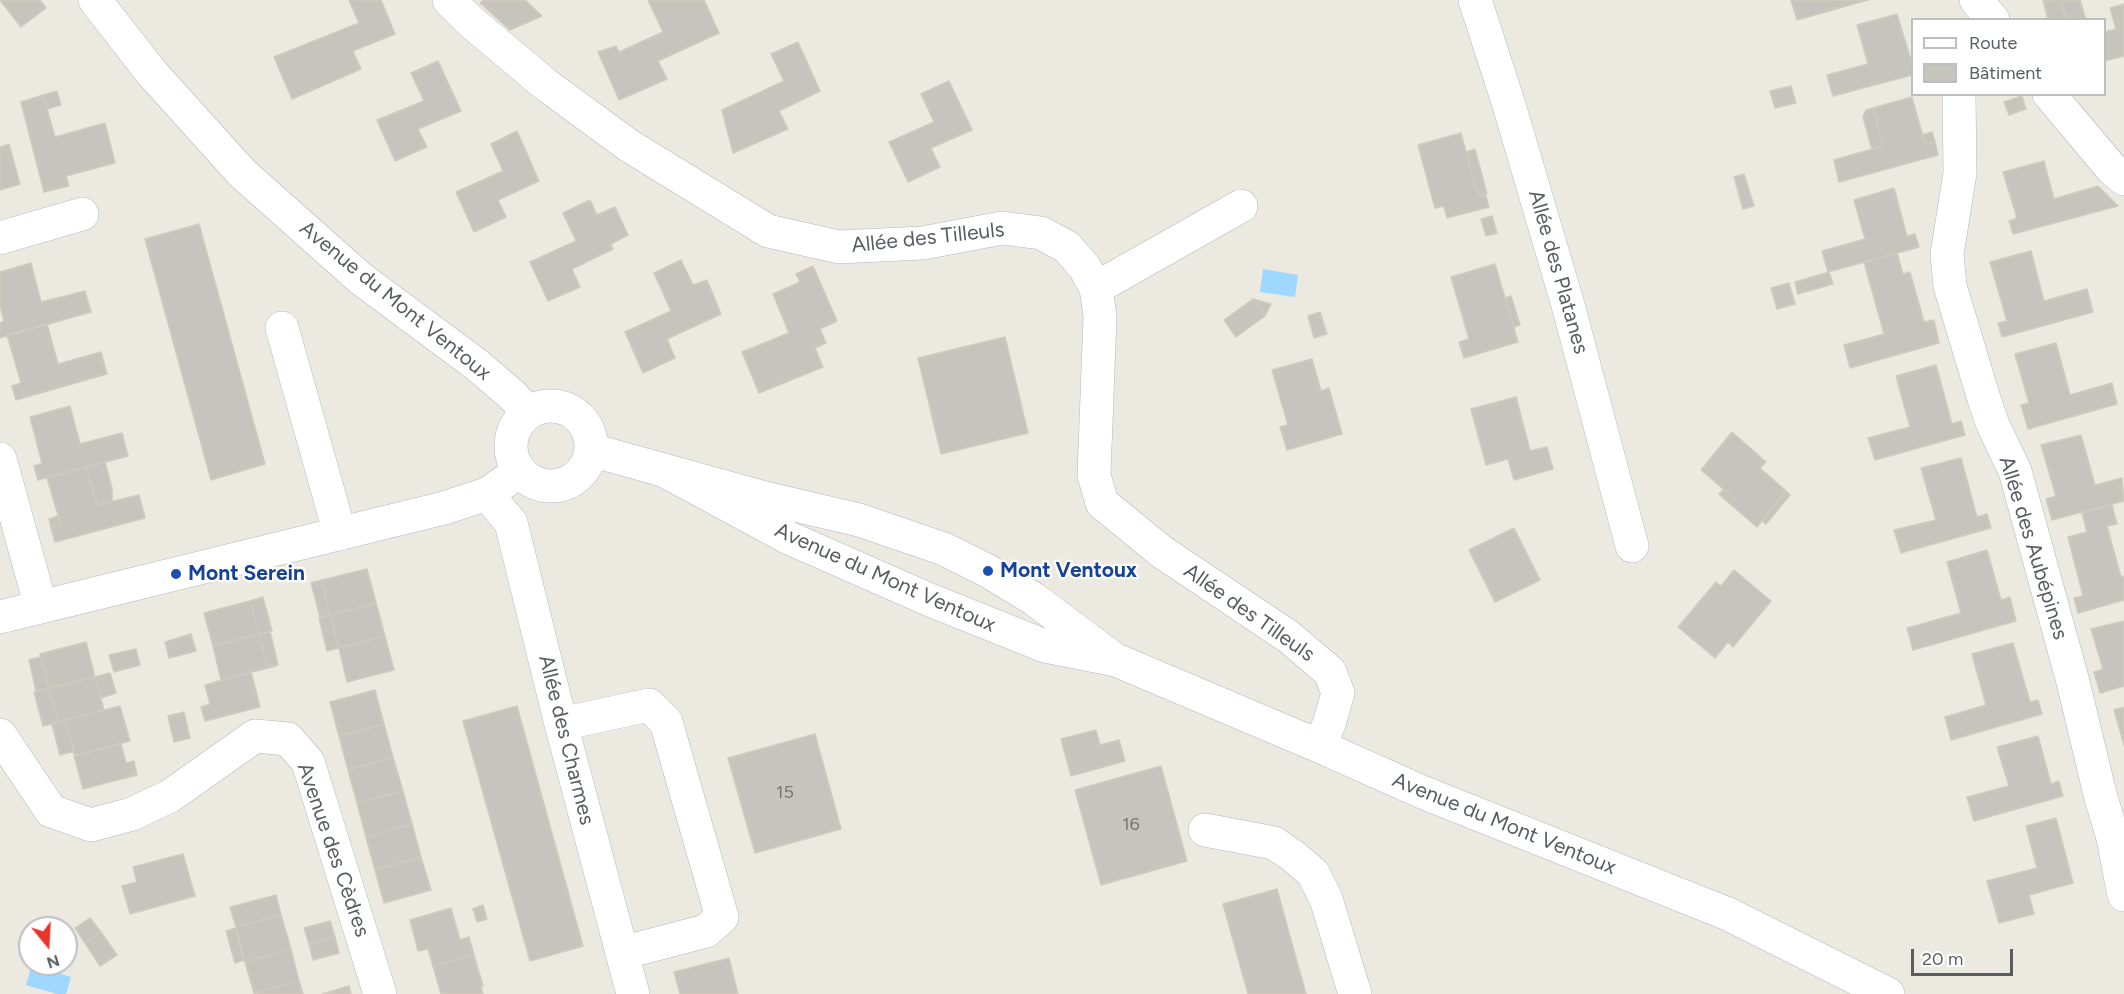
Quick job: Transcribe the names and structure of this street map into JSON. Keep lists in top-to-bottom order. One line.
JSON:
{"streets":{"street":["Allée des Tilleuls","Allée des Platanes","Avenue du Mont Ventoux","Allée des Aubépines","Allée des Charmes","Avenue des Cèdres"]},"crossings":[["Allée des Tilleuls","Avenue du Mont Ventoux"]],"places":["Mont Ventoux","Mont Serein"],"house_numbers":["15","16"],"legend":["Route","Bâtiment"],"scale_bar":"20 m","north":"bottom"}
